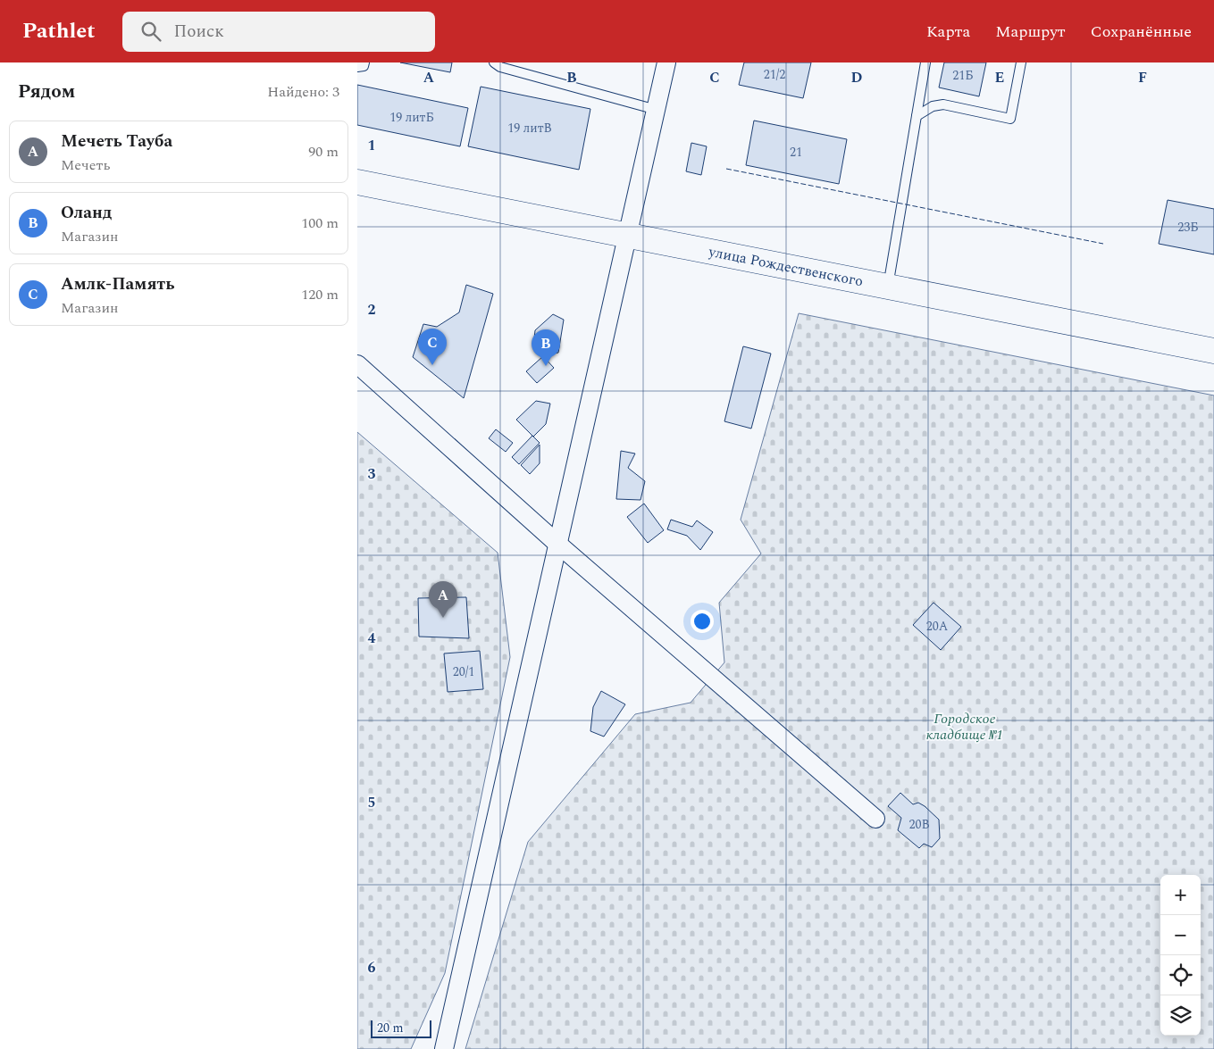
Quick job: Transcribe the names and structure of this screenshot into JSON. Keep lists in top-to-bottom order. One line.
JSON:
{"streets":{"main road":["улица Рождественского"]},"parks":["Городское кладбище №1"],"house_numbers":["21/2","21Б","19 литБ","19 литВ","21","23Б","20А","20/1","20В"],"scale_bar":"20 m","page":{"header":"Pathlet","search":"Поиск","nav":["Карта","Маршрут","Сохранённые"],"heading":["Рядом","Найдено: 3"],"list":[{"mark":"A","name":"Мечеть Тауба","note":"Мечеть","value":"90 m"},{"mark":"B","name":"Оланд","note":"Магазин","value":"100 m"},{"mark":"C","name":"Амлк-Память","note":"Магазин","value":"120 m"}],"pins":["C","B","A"],"map_buttons":["+","−"],"scale":"20 m"},"grid":{"columns":["A","B","C","D","E","F"],"rows":["1","2","3","4","5","6"]}}
